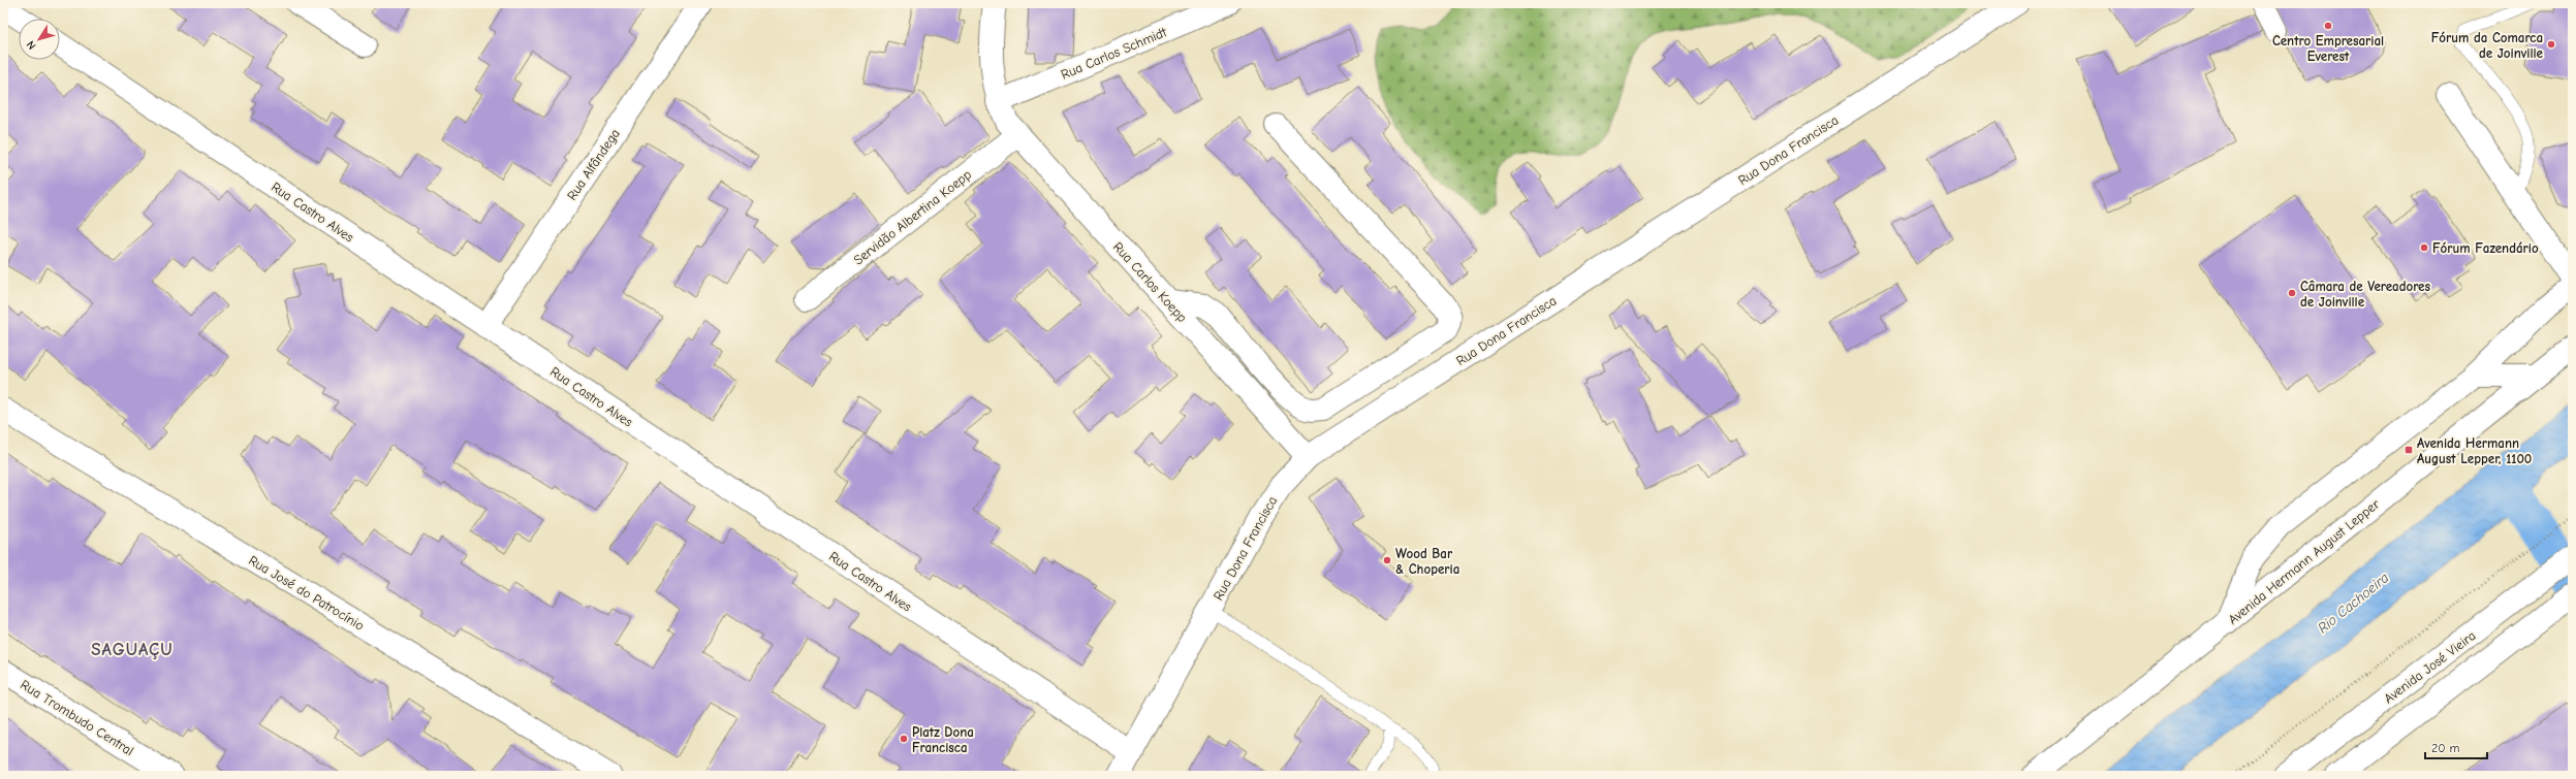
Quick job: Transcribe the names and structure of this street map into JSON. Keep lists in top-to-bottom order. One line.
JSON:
{"streets":{"street":["Rua Carlos Schmidt","Rua Dona Francisca","Rua Alfândega","Rua Castro Alves","Servidão Albertina Koepp","Rua Carlos Koepp","Avenida Hermann August Lepper","Rua José do Patrocínio","Avenida José Vieira","Rua Trombudo Central"]},"crossings":[["Rua Carlos Schmidt","Rua Carlos Koepp"],["Rua Dona Francisca","Rua Castro Alves"],["Rua Dona Francisca","Rua Carlos Koepp"],["Rua Alfândega","Rua Castro Alves"],["Servidão Albertina Koepp","Rua Carlos Koepp"]],"districts":["SAGUAÇU"],"water":["Rio Cachoeira"],"places":{"other":["Centro Empresarial Everest","Fórum da Comarca de Joinville","Fórum Fazendário","Câmara de Vereadores de Joinville","Wood Bar & Choperia","Platz Dona Francisca"],"transit":["Avenida Hermann August Lepper, 1100"]},"scale_bar":"20 m","north":"bottom left"}
